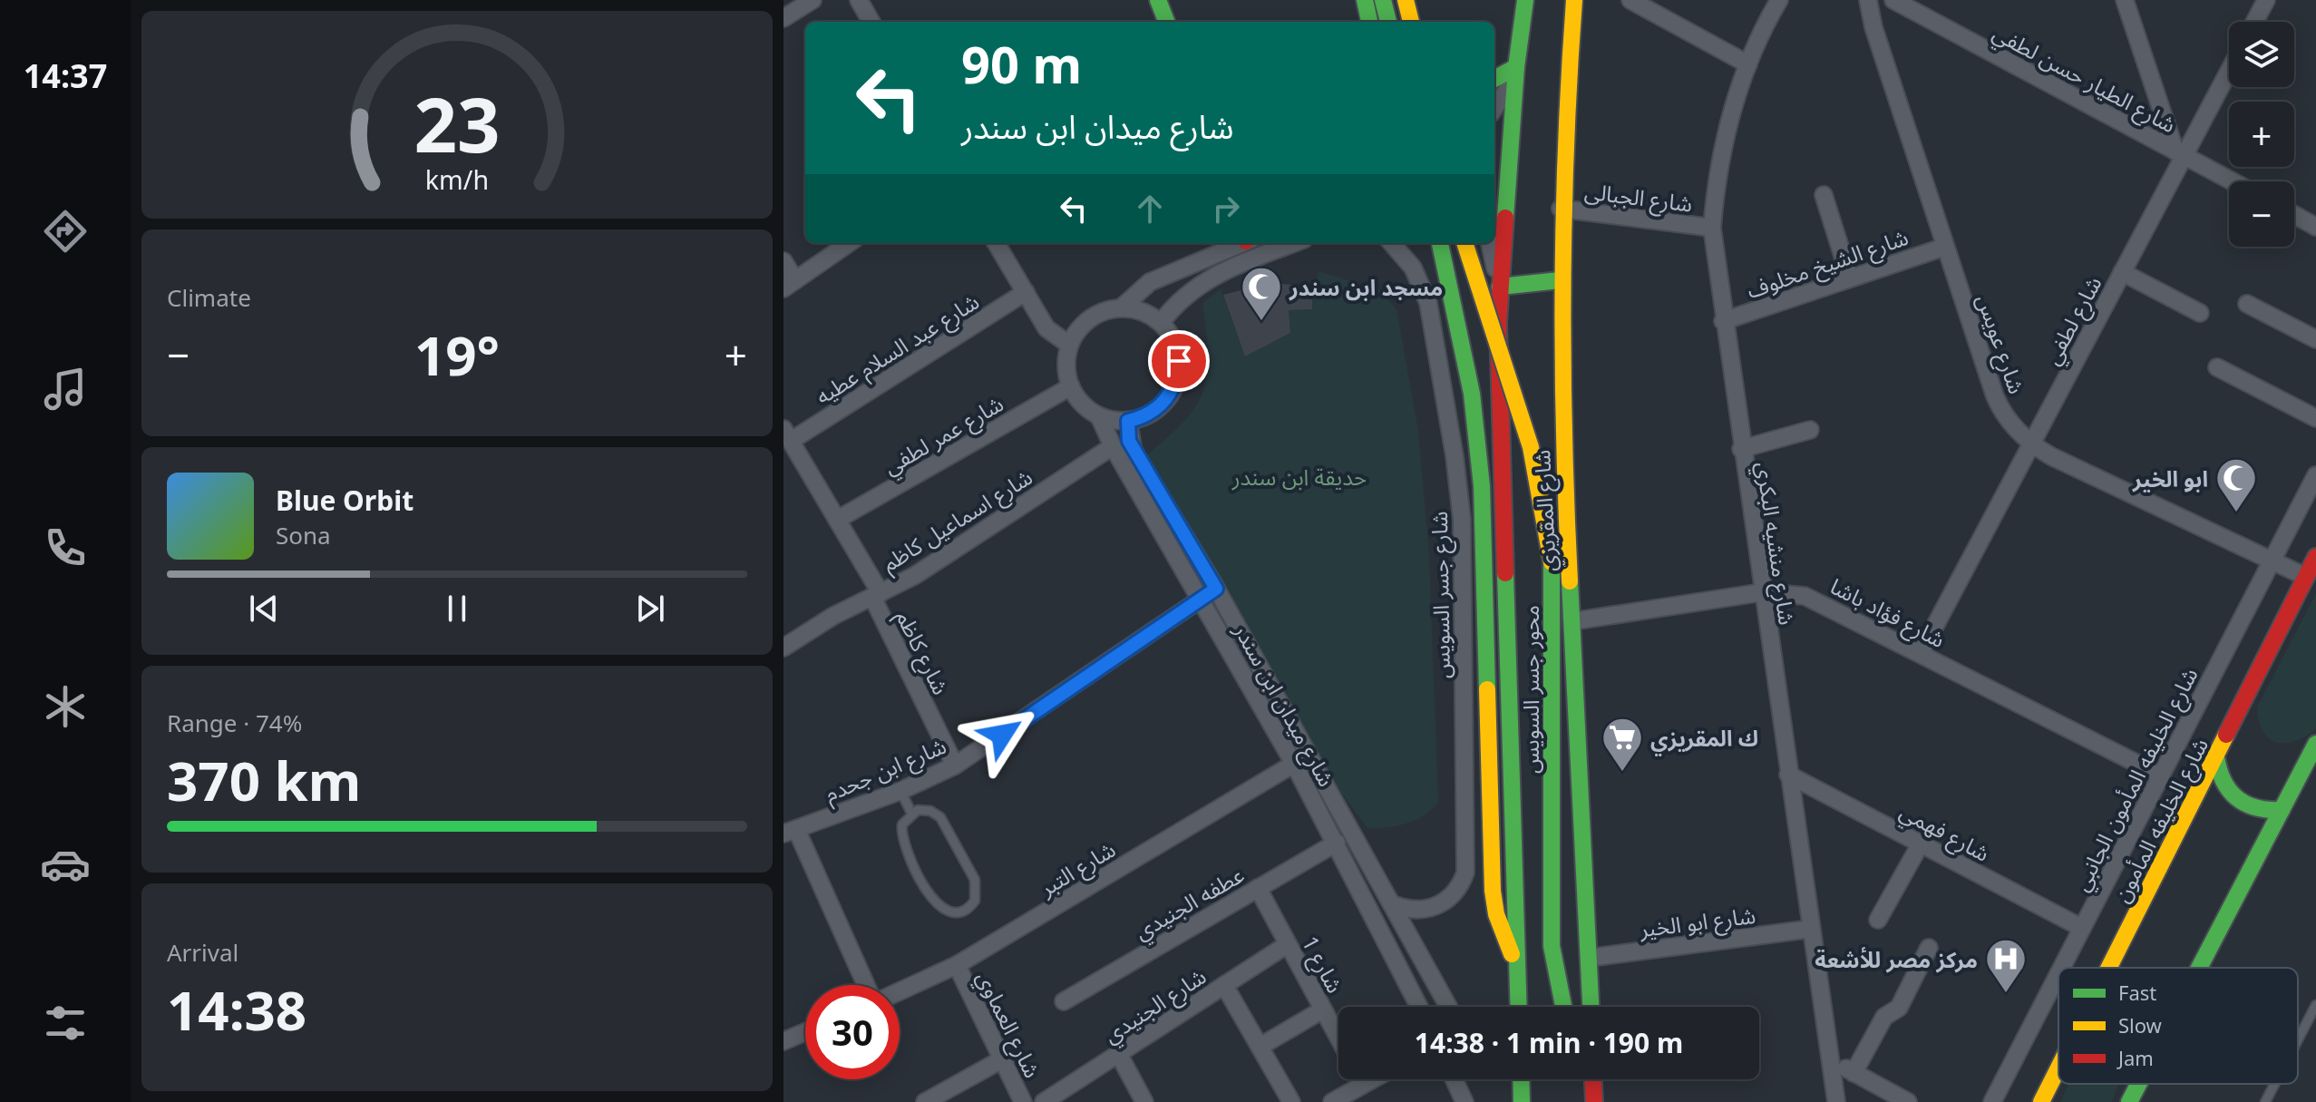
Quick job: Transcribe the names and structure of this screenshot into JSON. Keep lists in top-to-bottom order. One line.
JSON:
{"streets":{"main road":["شارع المقريزي","محور جسر السويس","شارع الخليفه المأمون"],"street":["شارع الطيار حسن لطفي","شارع الجبالى","شارع الشيخ مخلوف","شارع لطفي","شارع عويس","شارع عبد السلام عطيه","شارع عمر لطفي","شارع اسماعيل كاظم","شارع منشيه البكري","شارع جسر السويس","شارع فؤاد باشا","شارع كاظم","شارع ميدان ابن سندر","شارع ابن جحدم","شارع الخليفه المأمون الجانبي","شارع فهمي","شارع التبر","عطفه الجنيدي","شارع ابو الخير","شارع 1","شارع الجنيدي","شارع العماوي"]},"crossings":[["شارع الطيار حسن لطفي","شارع لطفي"],["شارع الجبالى","شارع المقريزي"],["شارع الجبالى","شارع منشيه البكري"],["شارع الشيخ مخلوف","شارع عويس"],["شارع الشيخ مخلوف","شارع منشيه البكري"],["شارع لطفي","شارع عويس"],["شارع لطفي","شارع فؤاد باشا"],["شارع عويس","شارع الخليفه المأمون الجانبي"],["شارع عويس","شارع الخليفه المأمون"],["شارع عبد السلام عطيه","شارع كاظم"],["شارع عمر لطفي","شارع كاظم"],["شارع عمر لطفي","شارع ميدان ابن سندر"],["شارع المقريزي","شارع فؤاد باشا"],["شارع المقريزي","محور جسر السويس"],["شارع المقريزي","شارع ابو الخير"],["شارع اسماعيل كاظم","شارع كاظم"],["شارع اسماعيل كاظم","شارع ميدان ابن سندر"],["شارع منشيه البكري","شارع فؤاد باشا"],["شارع منشيه البكري","شارع فهمي"],["شارع منشيه البكري","شارع ابو الخير"],["شارع جسر السويس","شارع ميدان ابن سندر"],["شارع فؤاد باشا","شارع الخليفه المأمون الجانبي"],["شارع كاظم","شارع ابن جحدم"],["شارع ميدان ابن سندر","شارع ابن جحدم"],["شارع ميدان ابن سندر","شارع التبر"],["شارع ميدان ابن سندر","عطفه الجنيدي"],["شارع الخليفه المأمون الجانبي","شارع فهمي"],["شارع التبر","شارع العماوي"],["عطفه الجنيدي","شارع 1"],["شارع 1","شارع الجنيدي"]],"parks":["حديقة ابن سندر"],"places":{"mosque":["مسجد ابن سندر","ابو الخير"],"supermarket":["ك المقريزي"],"hospital":["مركز مصر للأشعة"]},"legend":["Fast","Slow","Jam"],"page":{"tabs":"14:37","map_buttons":["+","−"],"turn":["90 m","شارع ميدان ابن سندر"],"tile":["Climate",["Range · 74%","370 km"],["Arrival","14:38"]],"heat":["−","19°","+"],"song":["Blue Orbit","Sona"],"limit":"30","trip":"14:38 · 1 min · 190 m","gauge":["23","km/h"]}}
